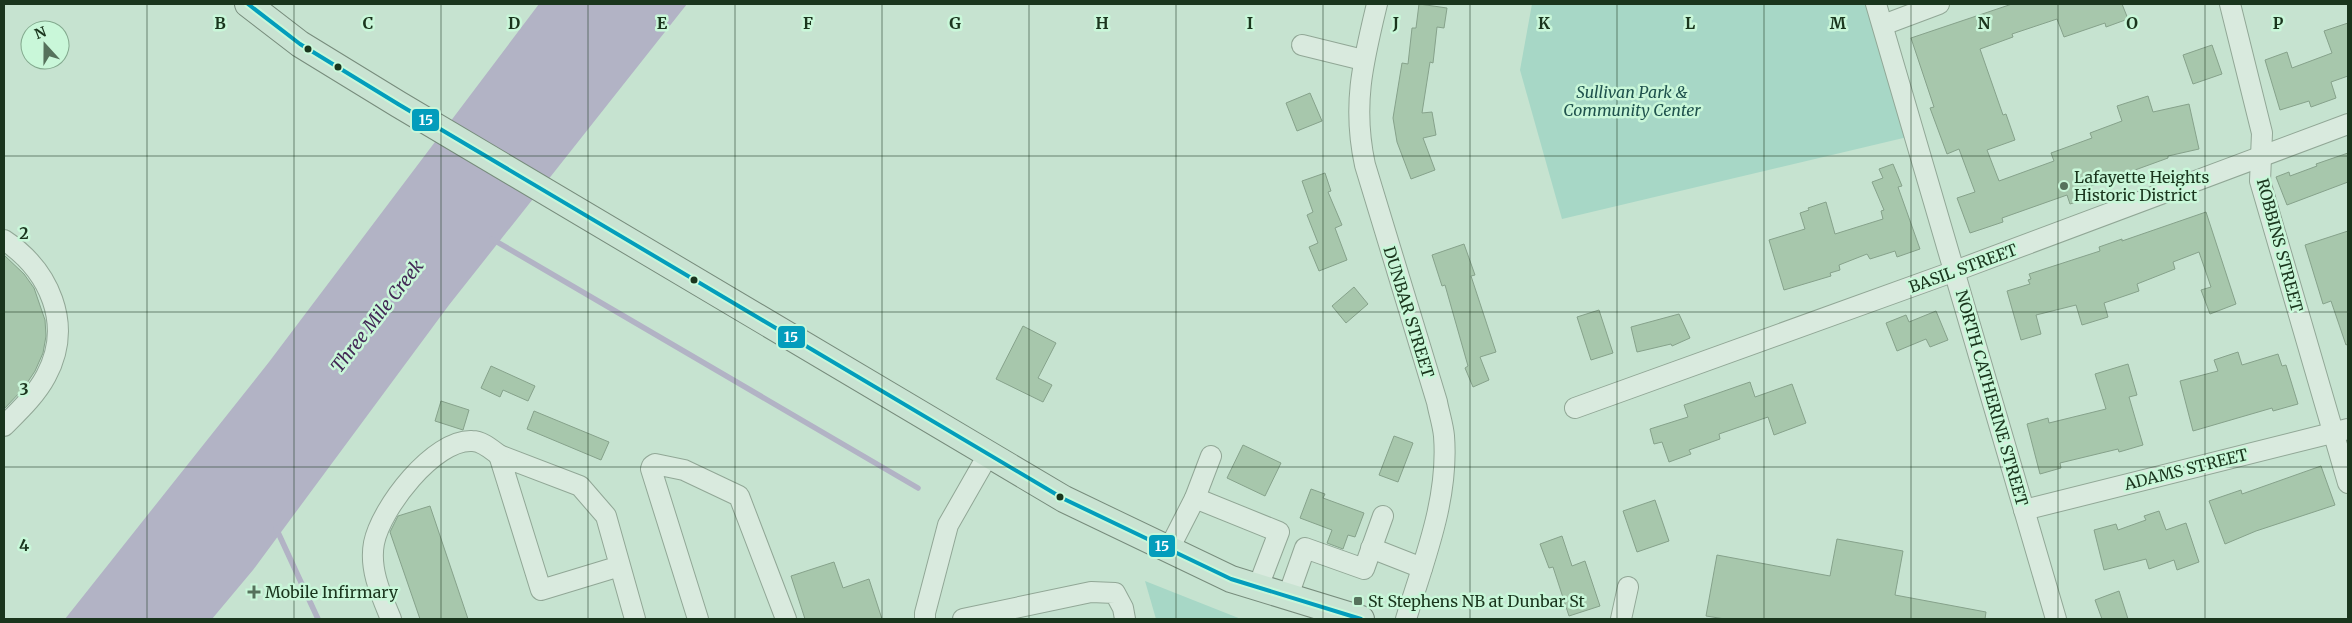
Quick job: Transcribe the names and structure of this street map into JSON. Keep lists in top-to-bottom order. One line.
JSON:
{"streets":{"street":["ROBBINS STREET","BASIL STREET","DUNBAR STREET","NORTH CATHERINE STREET","ADAMS STREET"]},"crossings":[["ROBBINS STREET","BASIL STREET"],["ROBBINS STREET","ADAMS STREET"],["BASIL STREET","NORTH CATHERINE STREET"],["NORTH CATHERINE STREET","ADAMS STREET"]],"water":["Three Mile Creek"],"parks":["Sullivan Park & Community Center"],"places":{"other":["Lafayette Heights Historic District"],"health":["Mobile Infirmary"],"transit":["St Stephens NB at Dunbar St"]},"lines":["transit line 15"],"north":"top","grid":{"columns":["B","C","D","E","F","G","H","I","J","K","L","M","N","O","P"],"rows":["2","3","4"]}}
